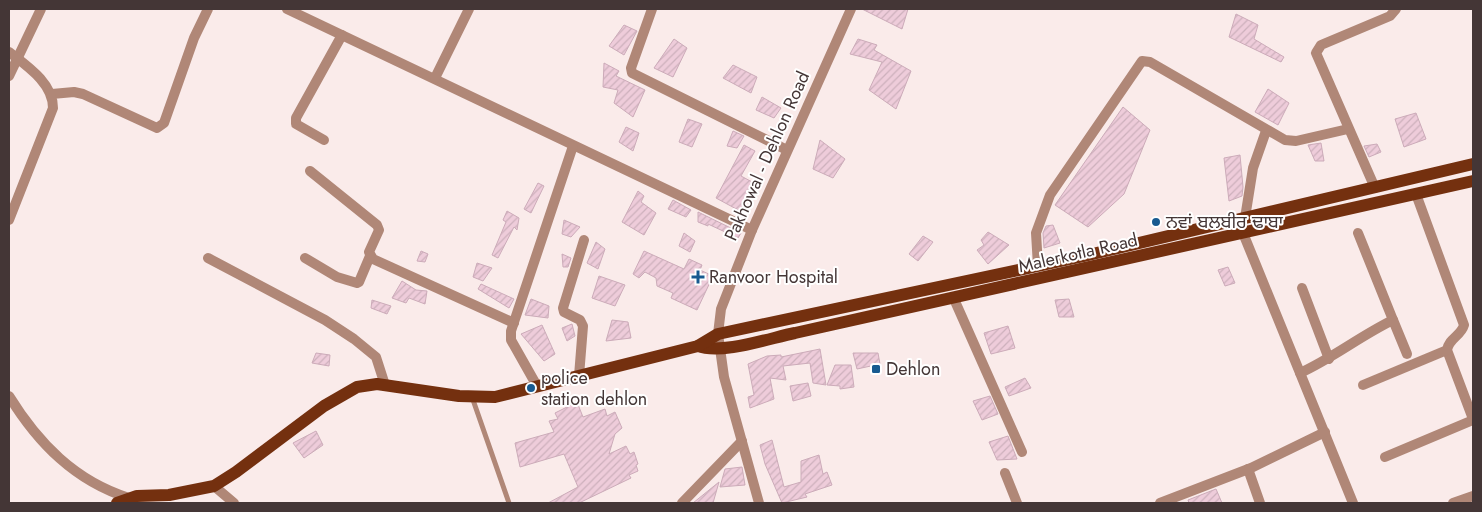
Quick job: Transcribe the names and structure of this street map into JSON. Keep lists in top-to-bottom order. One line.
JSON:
{"streets":{"main road":["Malerkotla Road"],"street":["Pakhowal - Dehlon Road"]},"crossings":[["Pakhowal - Dehlon Road","Malerkotla Road"]],"places":{"other":["ਨਵਾਂ ਬਲਬੀਰ ਢਾਬਾ","police station dehlon"],"health":["Ranvoor Hospital"],"transit":["Dehlon"]}}
